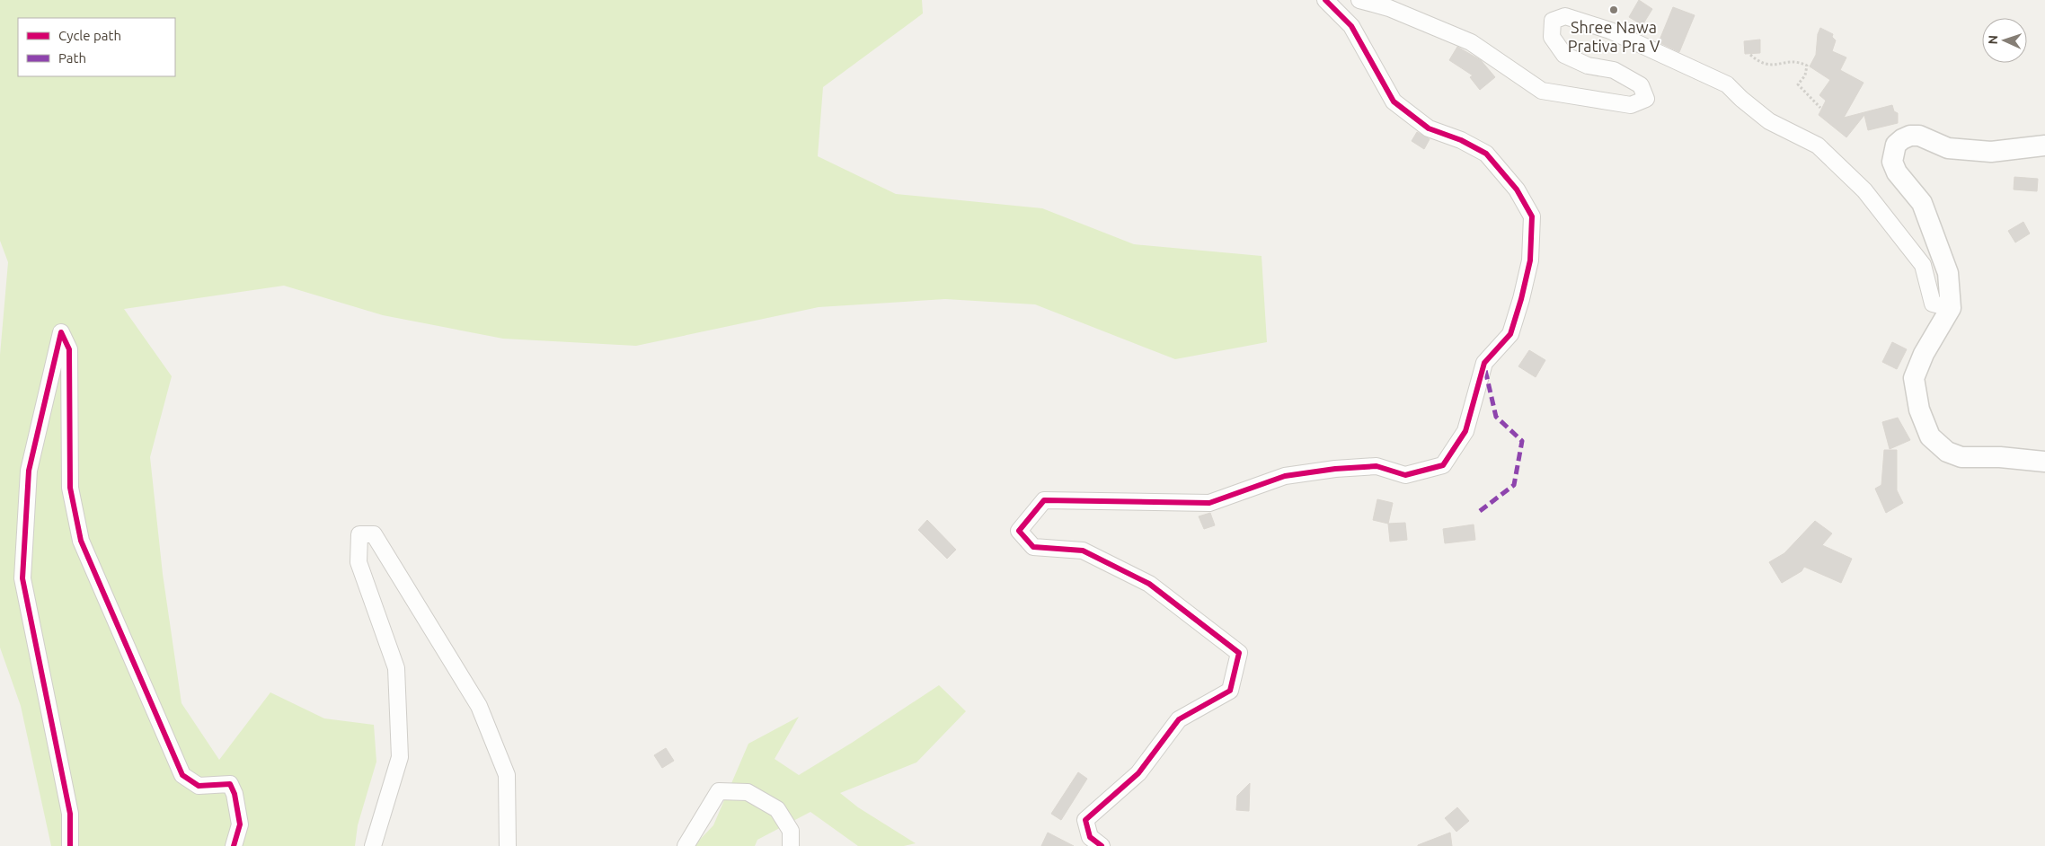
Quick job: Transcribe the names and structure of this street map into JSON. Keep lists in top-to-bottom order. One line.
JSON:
{"places":["Shree Nawa Prativa Pra V"],"legend":["Cycle path","Path"],"north":"left"}
